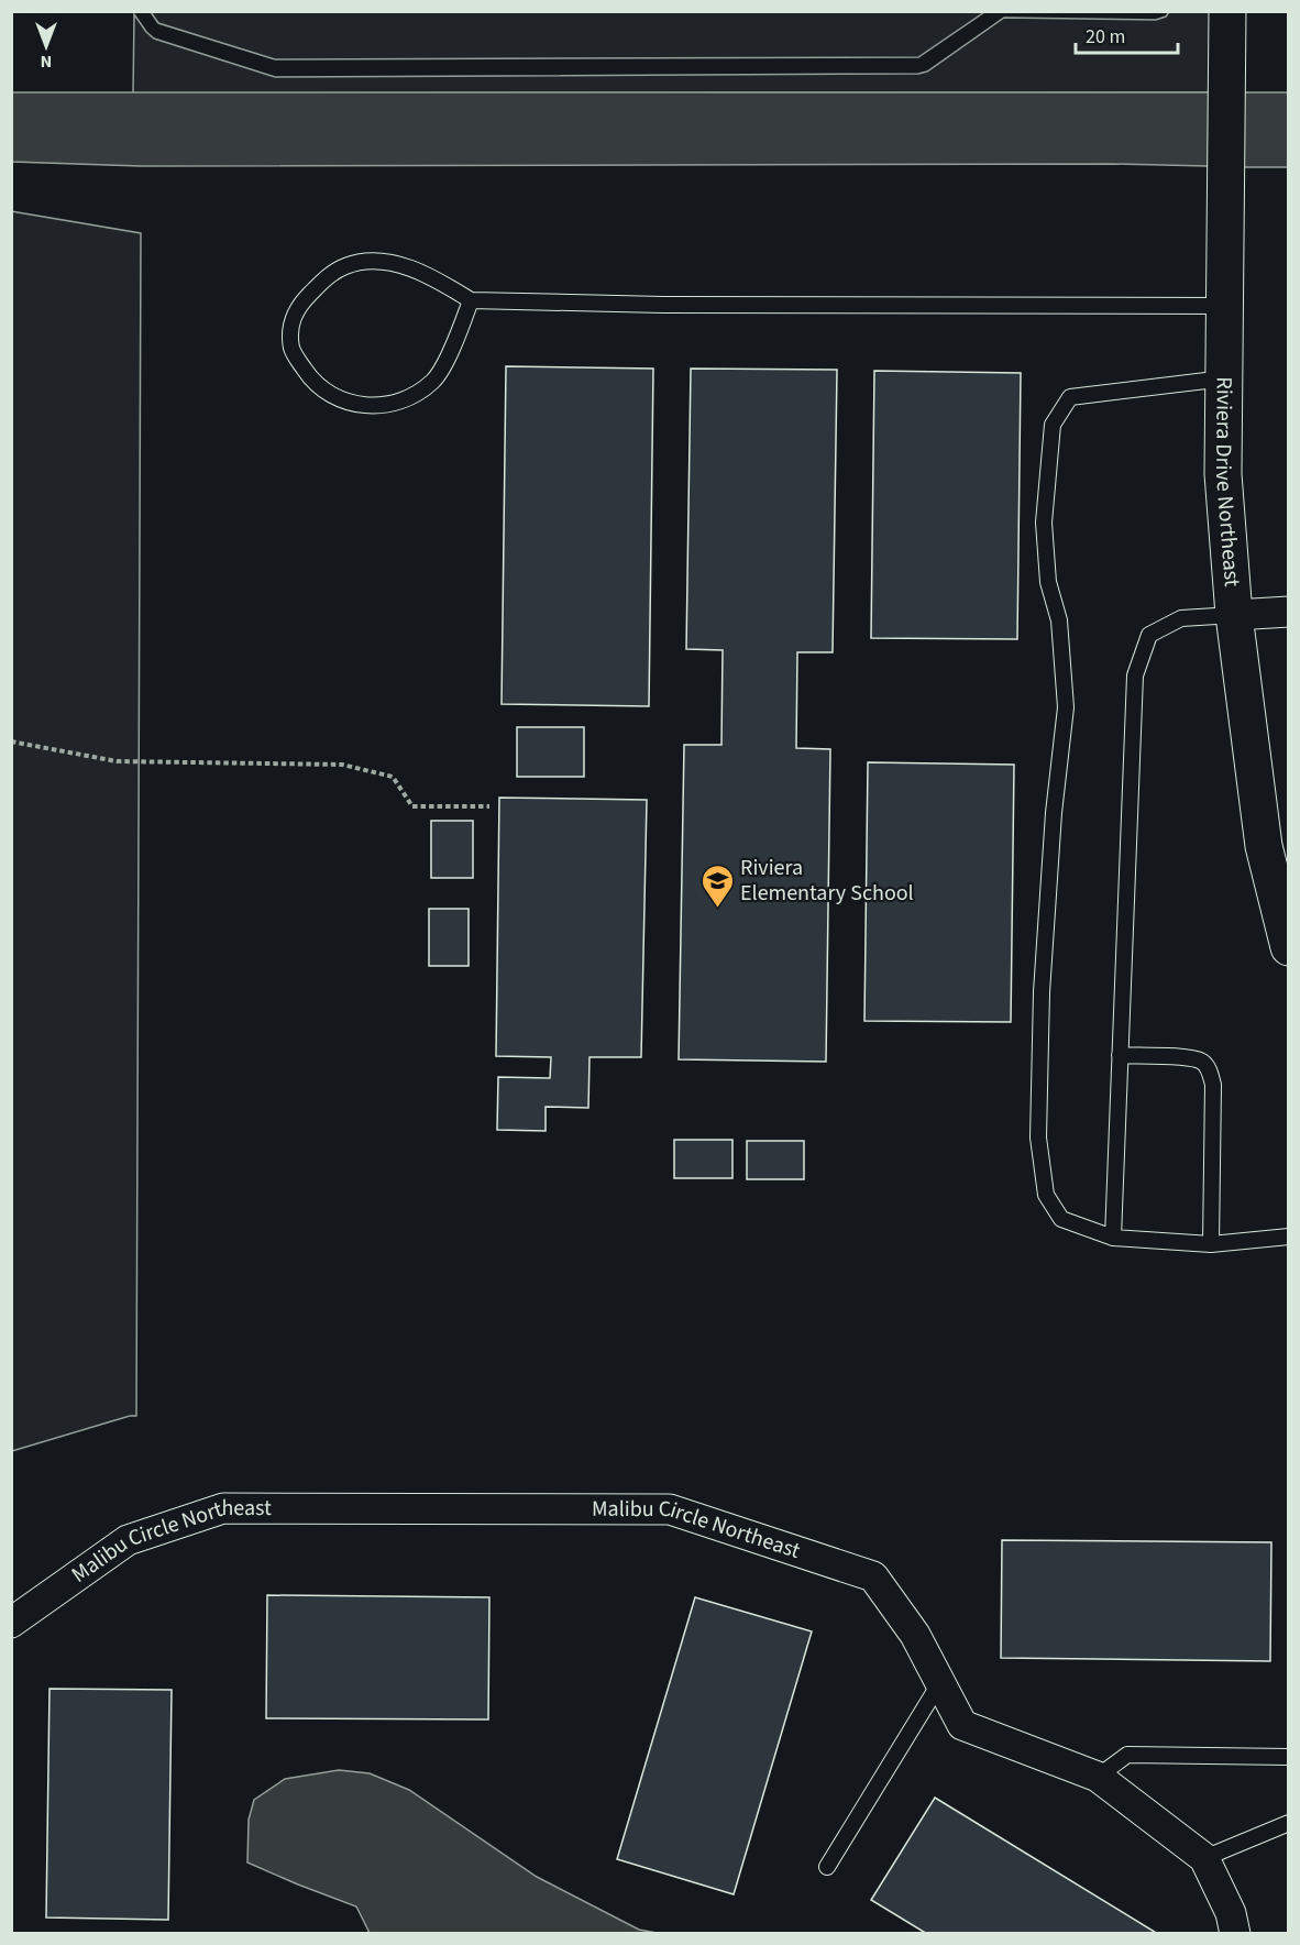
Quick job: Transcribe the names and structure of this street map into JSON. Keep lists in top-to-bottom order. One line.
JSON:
{"streets":{"street":["Riviera Drive Northeast","Malibu Circle Northeast"]},"places":{"school or university":["Riviera Elementary School"]},"scale_bar":"20 m","north":"bottom"}
